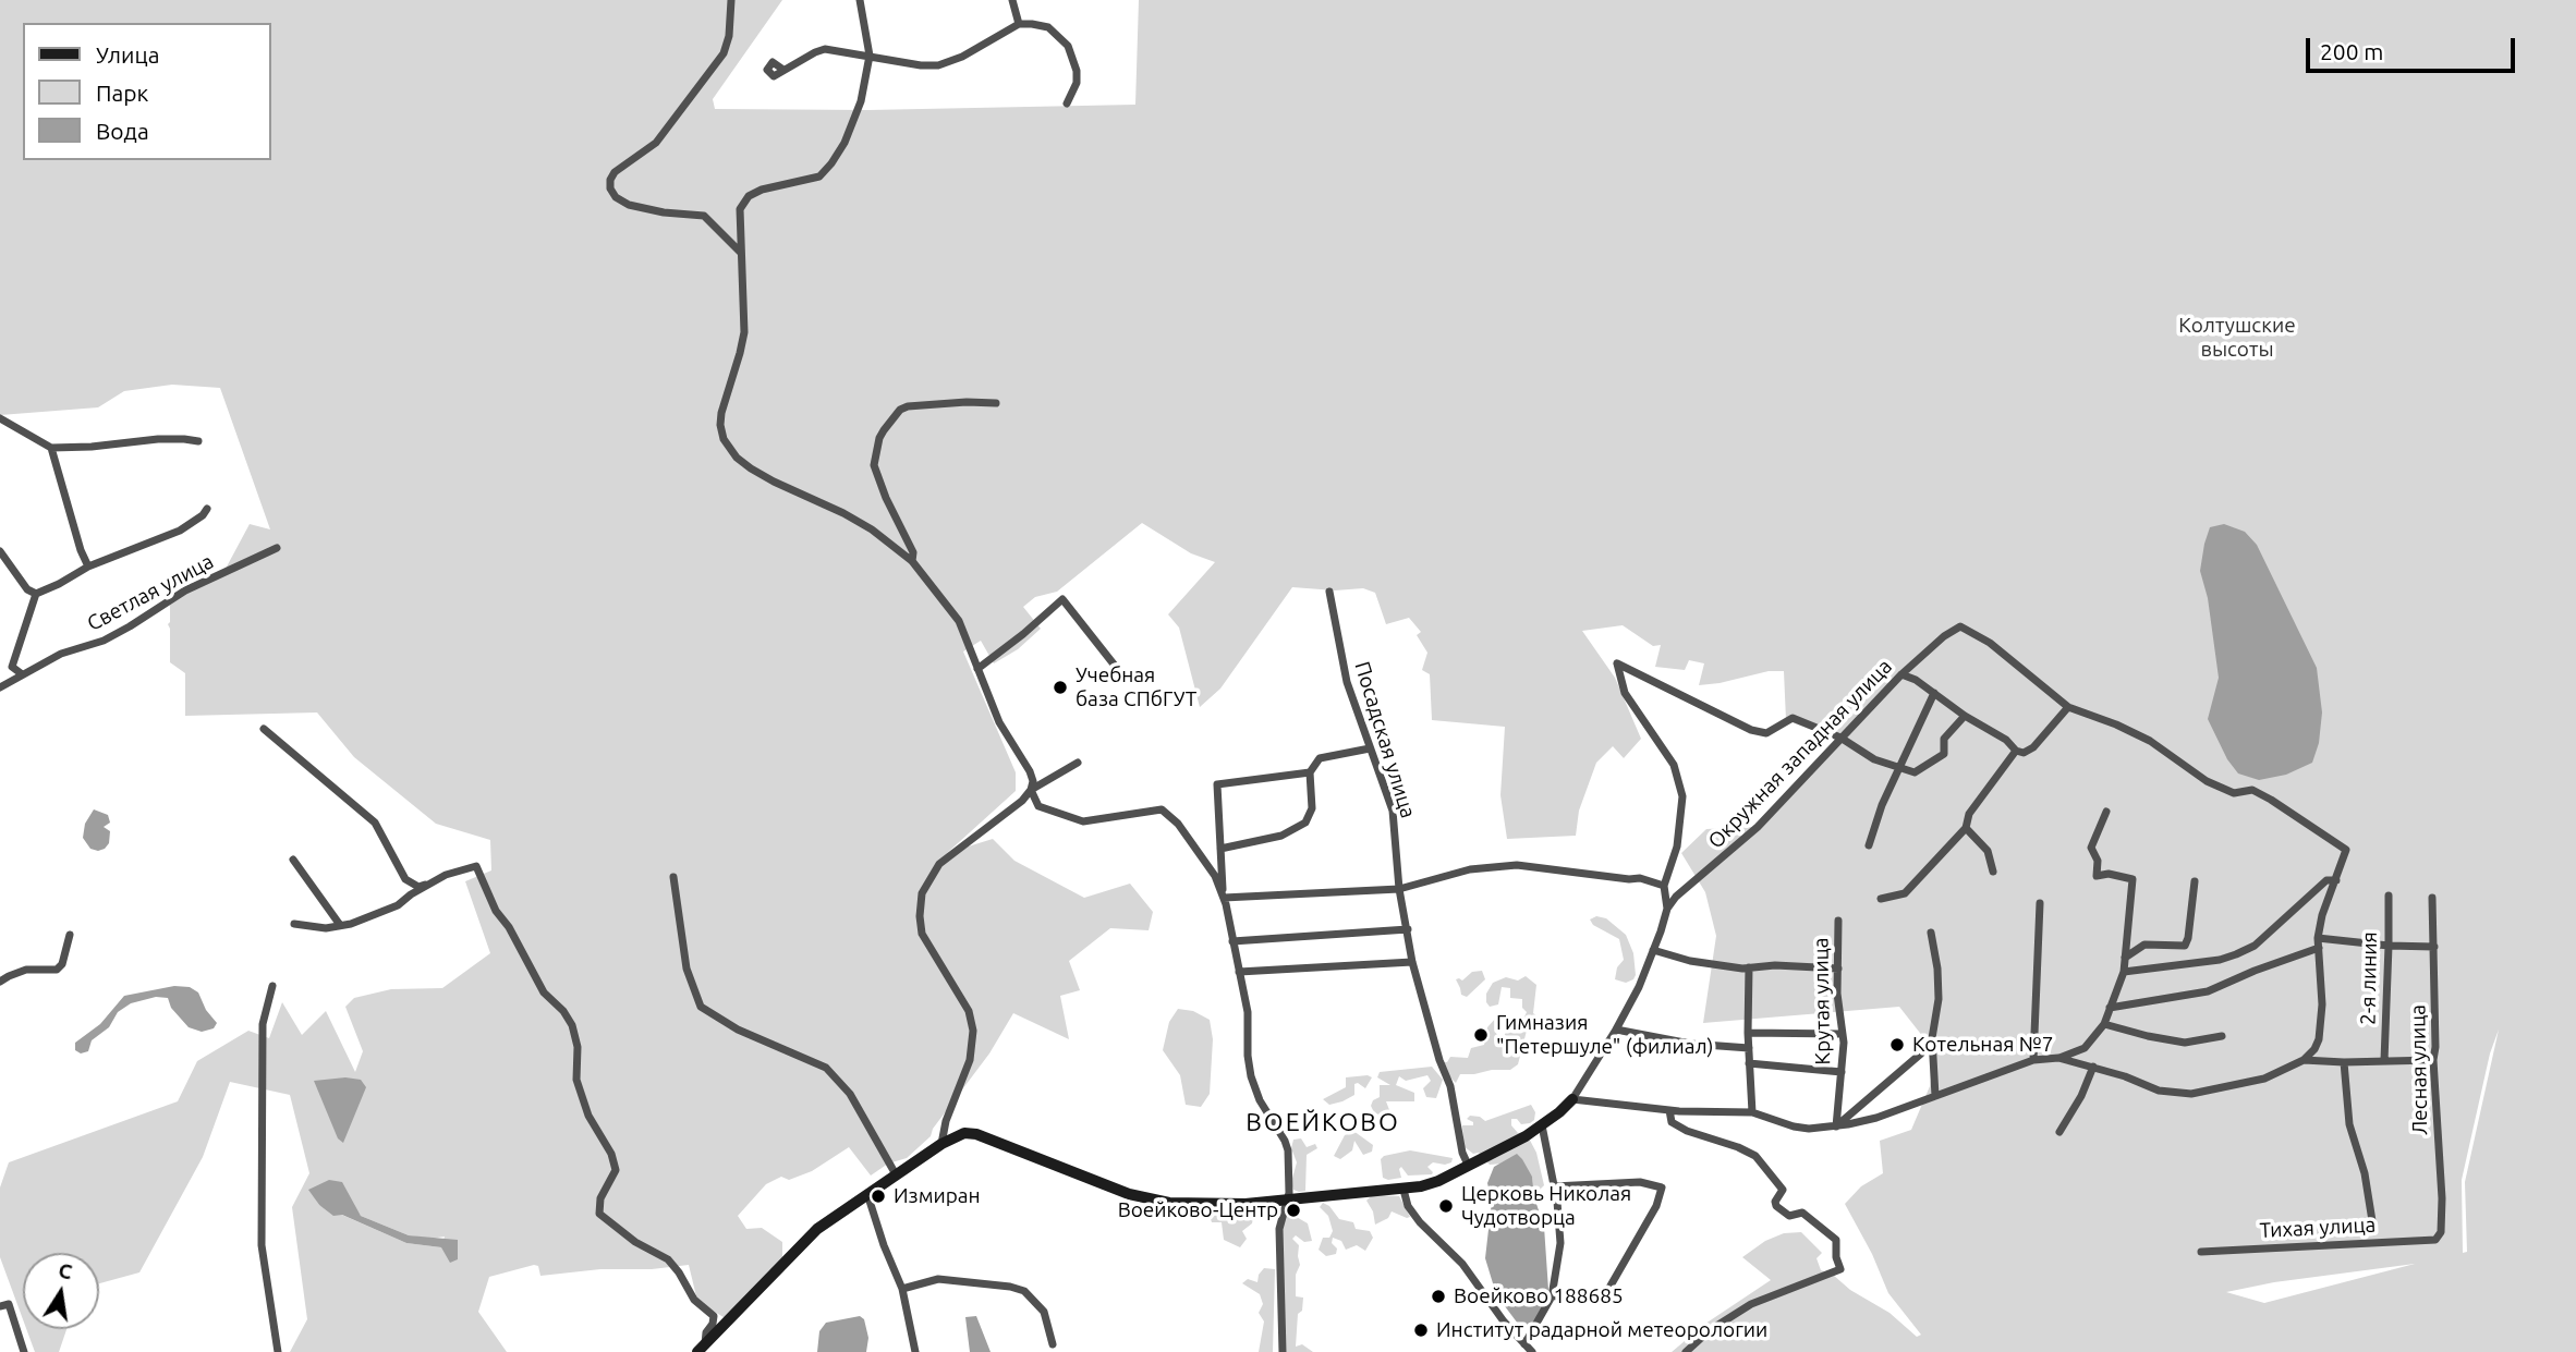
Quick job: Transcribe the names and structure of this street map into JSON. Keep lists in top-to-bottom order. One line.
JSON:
{"streets":{"street":["Светлая улица","Посадская улица","Окружная западная улица","2-я линия","Крутая улица","Лесная улица","Тихая улица"]},"crossings":[["Лесная улица","Тихая улица"]],"districts":["ВОЕЙКОВО"],"parks":["Колтушские высоты"],"places":["Учебная база СПбГУТ","Гимназия \"Петершуле\" (филиал)","Котельная №7","Измиран","Церковь Николая Чудотворца","Воейково-Центр","Воейково 188685","Институт радарной метеорологии"],"legend":["Улица","Парк","Вода"],"scale_bar":"200 m","north":"top"}
